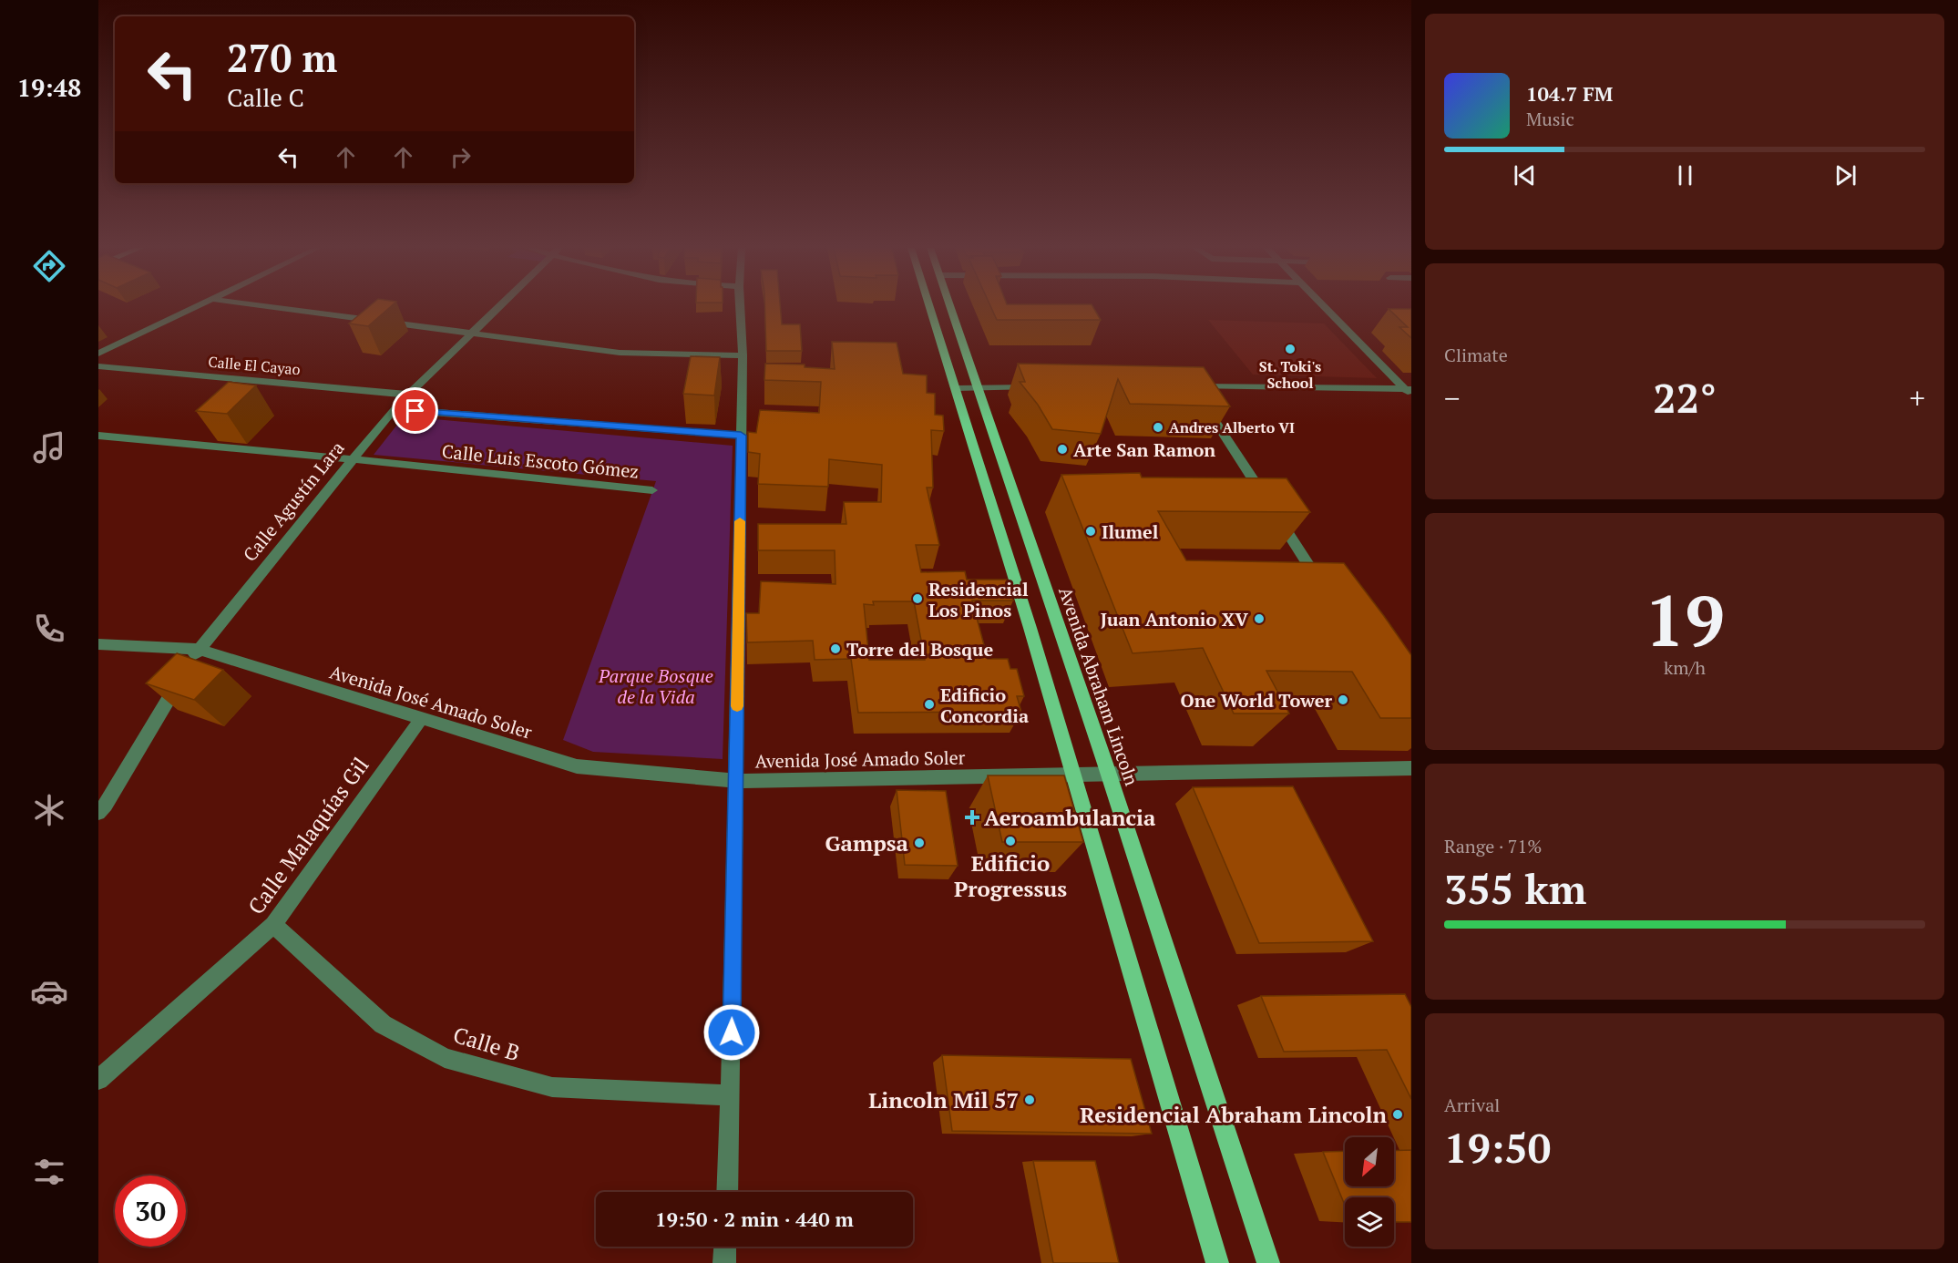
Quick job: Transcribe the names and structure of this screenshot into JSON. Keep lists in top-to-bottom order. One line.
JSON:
{"streets":{"main road":["Avenida Abraham Lincoln"],"street":["Calle El Cayao","Calle Luis Escoto Gómez","Calle Agustín Lara","Avenida José Amado Soler","Calle Malaquías Gil","Calle B"]},"crossings":[["Calle El Cayao","Calle Agustín Lara"],["Calle Luis Escoto Gómez","Calle Agustín Lara"],["Calle Agustín Lara","Avenida José Amado Soler"],["Avenida Abraham Lincoln","Avenida José Amado Soler"],["Avenida José Amado Soler","Calle Malaquías Gil"],["Calle Malaquías Gil","Calle B"]],"parks":["Parque Bosque de la Vida"],"places":{"other":["St. Toki's School","Andres Alberto VI","Arte San Ramon","Ilumel","Residencial Los Pinos","Juan Antonio XV","Torre del Bosque","One World Tower","Edificio Concordia","Edificio Progressus","Gampsa","Lincoln Mil 57","Residencial Abraham Lincoln"],"health":["Aeroambulancia"]},"north":"bottom left","page":{"tabs":"19:48","turn":["270 m","Calle C"],"song":["104.7 FM","Music"],"tile":["Climate",["19","km/h"],["Range · 71%","355 km"],["Arrival","19:50"]],"heat":["−","22°","+"],"limit":"30","trip":"19:50 · 2 min · 440 m"}}
